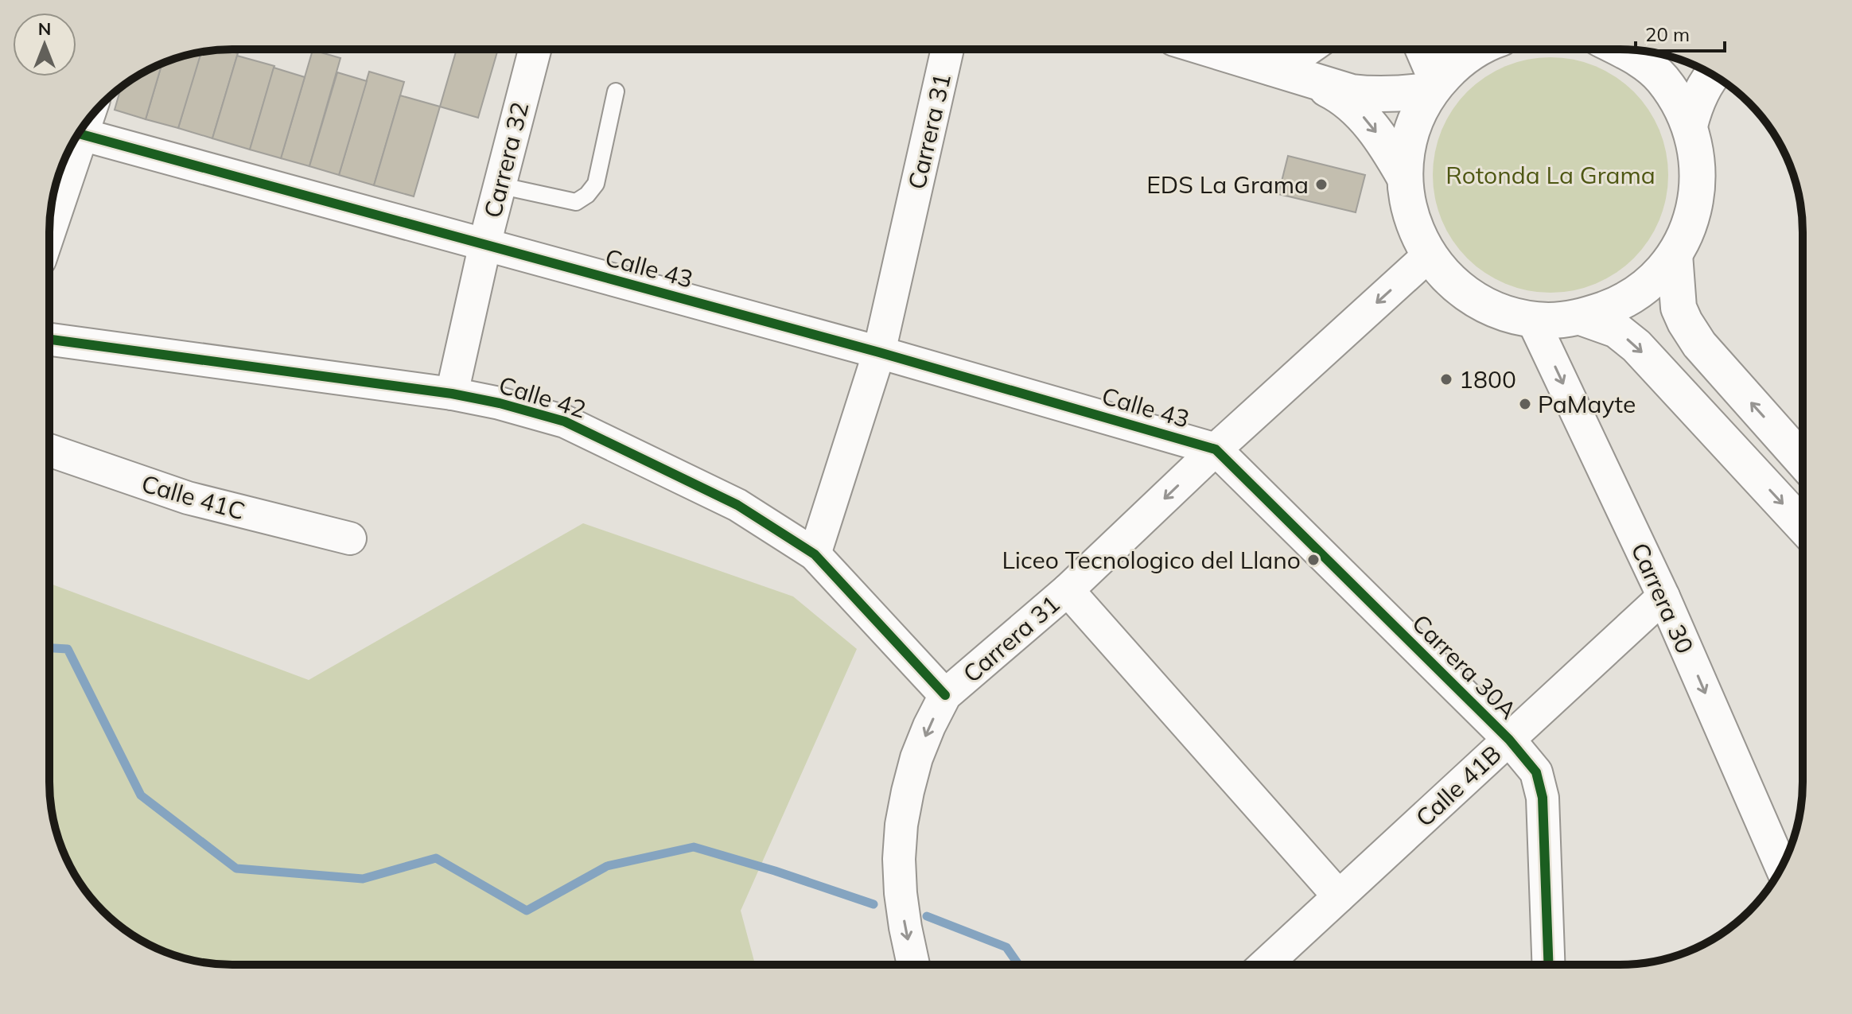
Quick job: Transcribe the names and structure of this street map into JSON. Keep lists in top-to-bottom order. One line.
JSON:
{"streets":{"street":["Carrera 31","Carrera 32","Calle 43","Calle 42","Calle 41C","Carrera 30","Carrera 30A","Calle 41B"]},"crossings":[["Carrera 31","Calle 43"],["Carrera 31","Calle 42"],["Carrera 31","Carrera 30A"],["Carrera 32","Calle 43"],["Carrera 32","Calle 42"],["Calle 43","Carrera 30A"],["Carrera 30","Calle 41B"],["Carrera 30A","Calle 41B"]],"one_way":["Carrera 31","Carrera 30"],"parks":["Rotonda La Grama"],"places":["EDS La Grama","1800","PaMayte","Liceo Tecnologico del Llano"],"scale_bar":"20 m","north":"top"}
